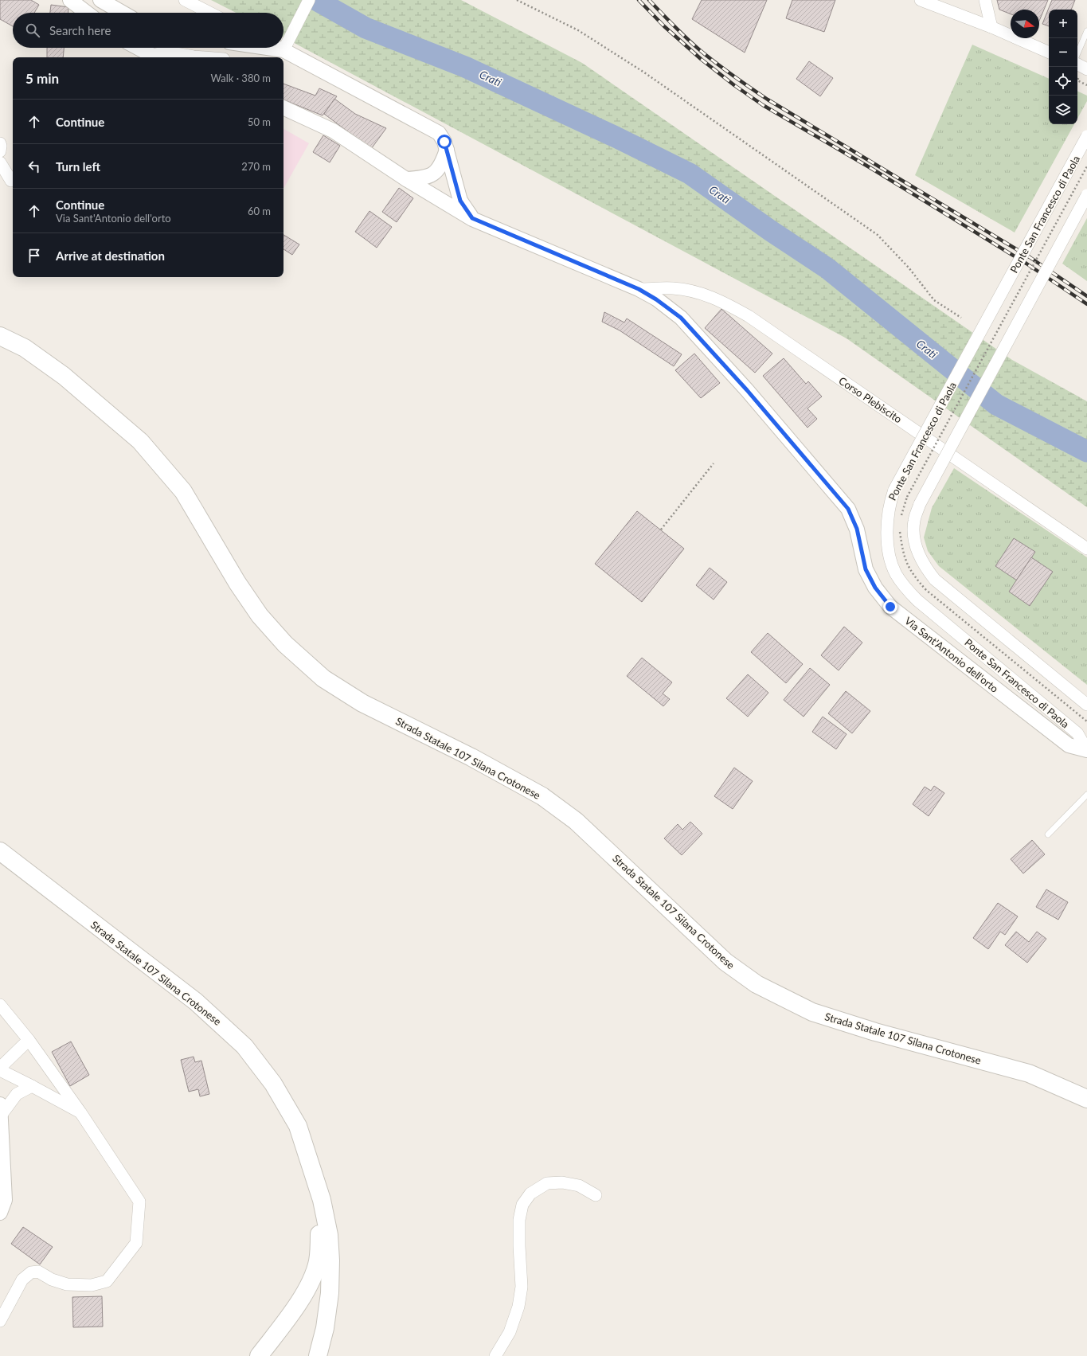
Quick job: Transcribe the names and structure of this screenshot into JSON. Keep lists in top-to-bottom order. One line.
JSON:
{"streets":{"main road":["Strada Statale 107 Silana Crotonese"],"street":["Ponte San Francesco di Paola","Corso Plebiscito","Via Sant'Antonio dell'orto"]},"crossings":[["Ponte San Francesco di Paola","Via Sant'Antonio dell'orto"],["Corso Plebiscito","Via Sant'Antonio dell'orto"]],"water":["Crati"],"north":"right","page":{"map_buttons":["+","−"],"search":"Search here","heading":["5 min","Walk · 380 m"],"list":[["Continue","50 m"],["Turn left","270 m"],["Continue","Via Sant'Antonio dell'orto","60 m"],"Arrive at destination"]}}
